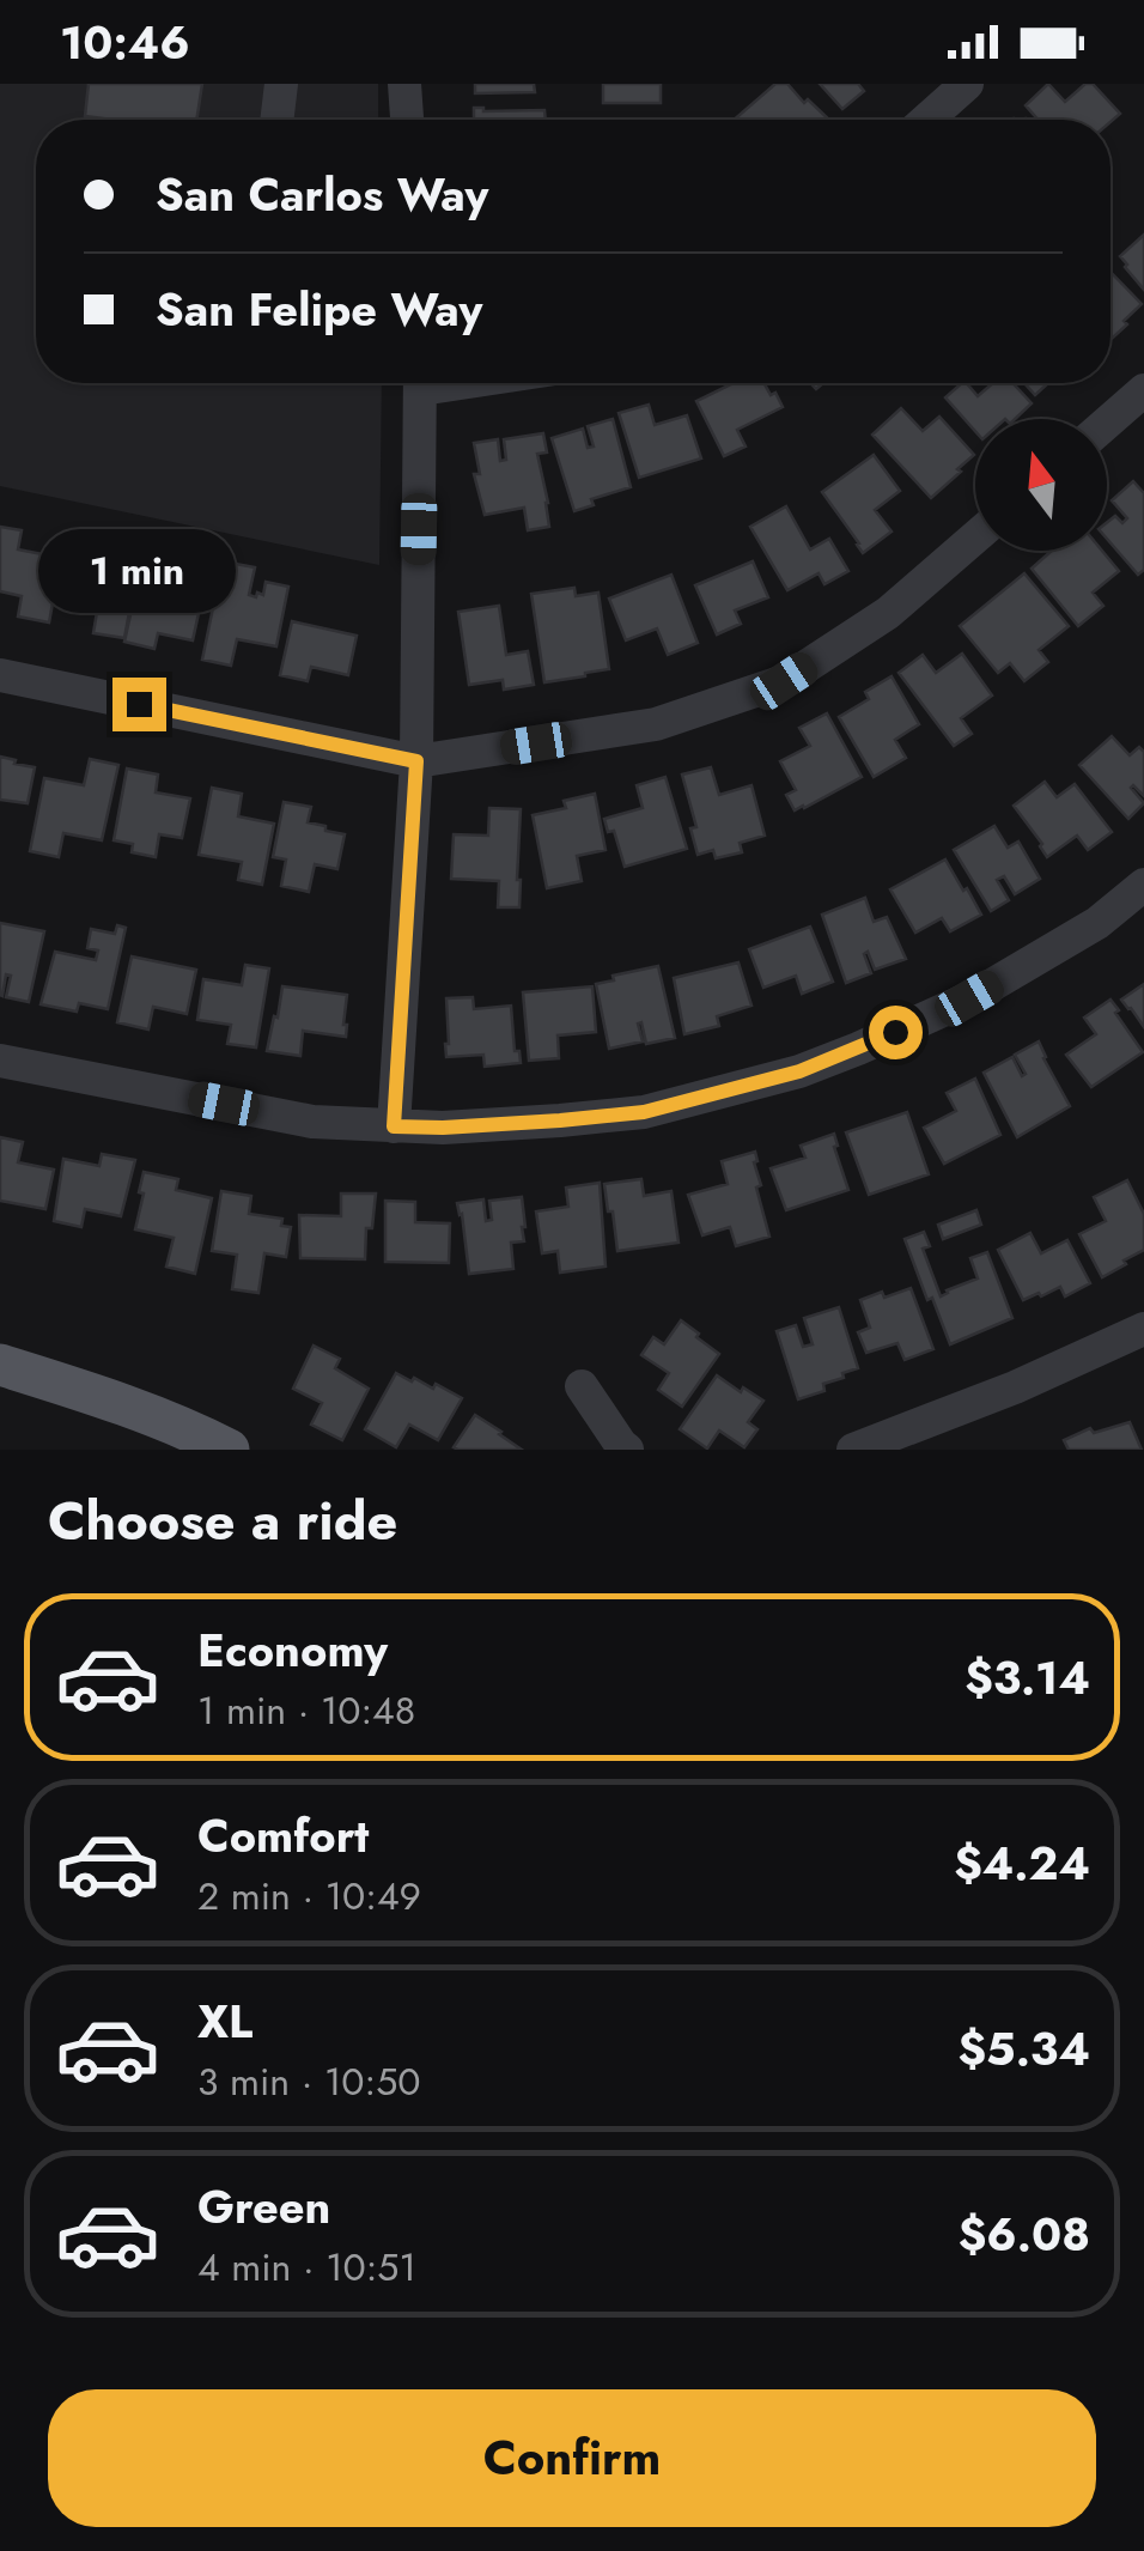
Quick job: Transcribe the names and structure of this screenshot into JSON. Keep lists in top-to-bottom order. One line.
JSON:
{"north":"top","page":{"status":"10:46","banner":["San Carlos Way","San Felipe Way"],"bubble":"1 min","heading":"Choose a ride","list":[{"name":"Economy","note":"1 min · 10:48","value":"$3.14"},{"name":"Comfort","note":"2 min · 10:49","value":"$4.24"},{"name":"XL","note":"3 min · 10:50","value":"$5.34"},{"name":"Green","note":"4 min · 10:51","value":"$6.08"}],"buttons":"Confirm"}}
